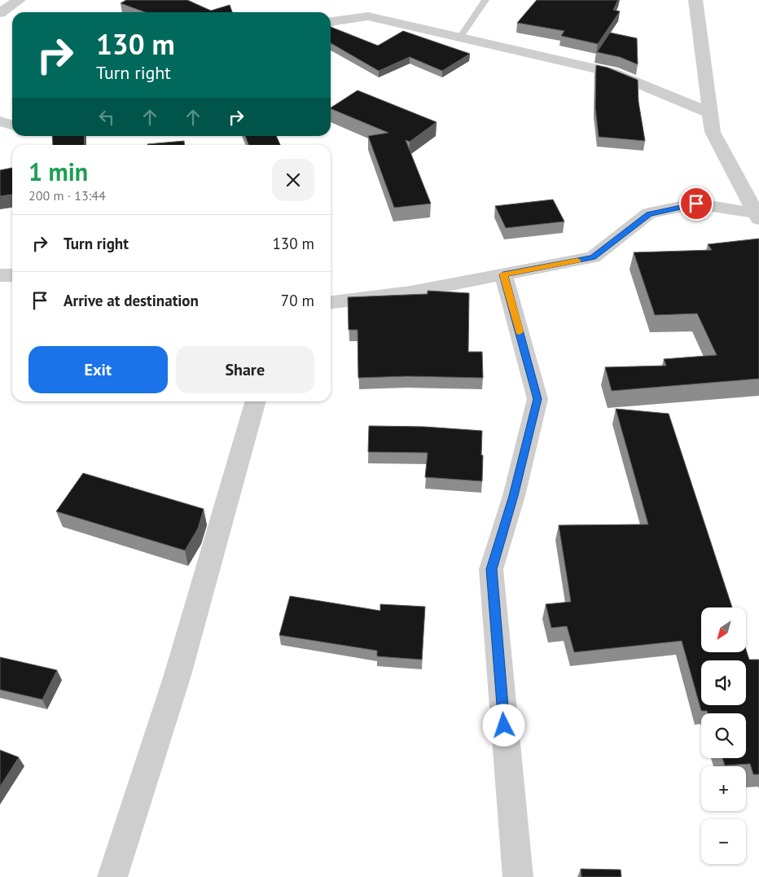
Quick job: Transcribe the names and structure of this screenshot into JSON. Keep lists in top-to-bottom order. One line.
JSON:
{"north":"bottom left","page":{"turn":["130 m","Turn right"],"heading":["1 min","200 m · 13:44"],"list":[{"name":"Turn right","value":"130 m"},{"name":"Arrive at destination","value":"70 m"}],"buttons":["Exit","Share"],"map_buttons":["+","−"]}}
